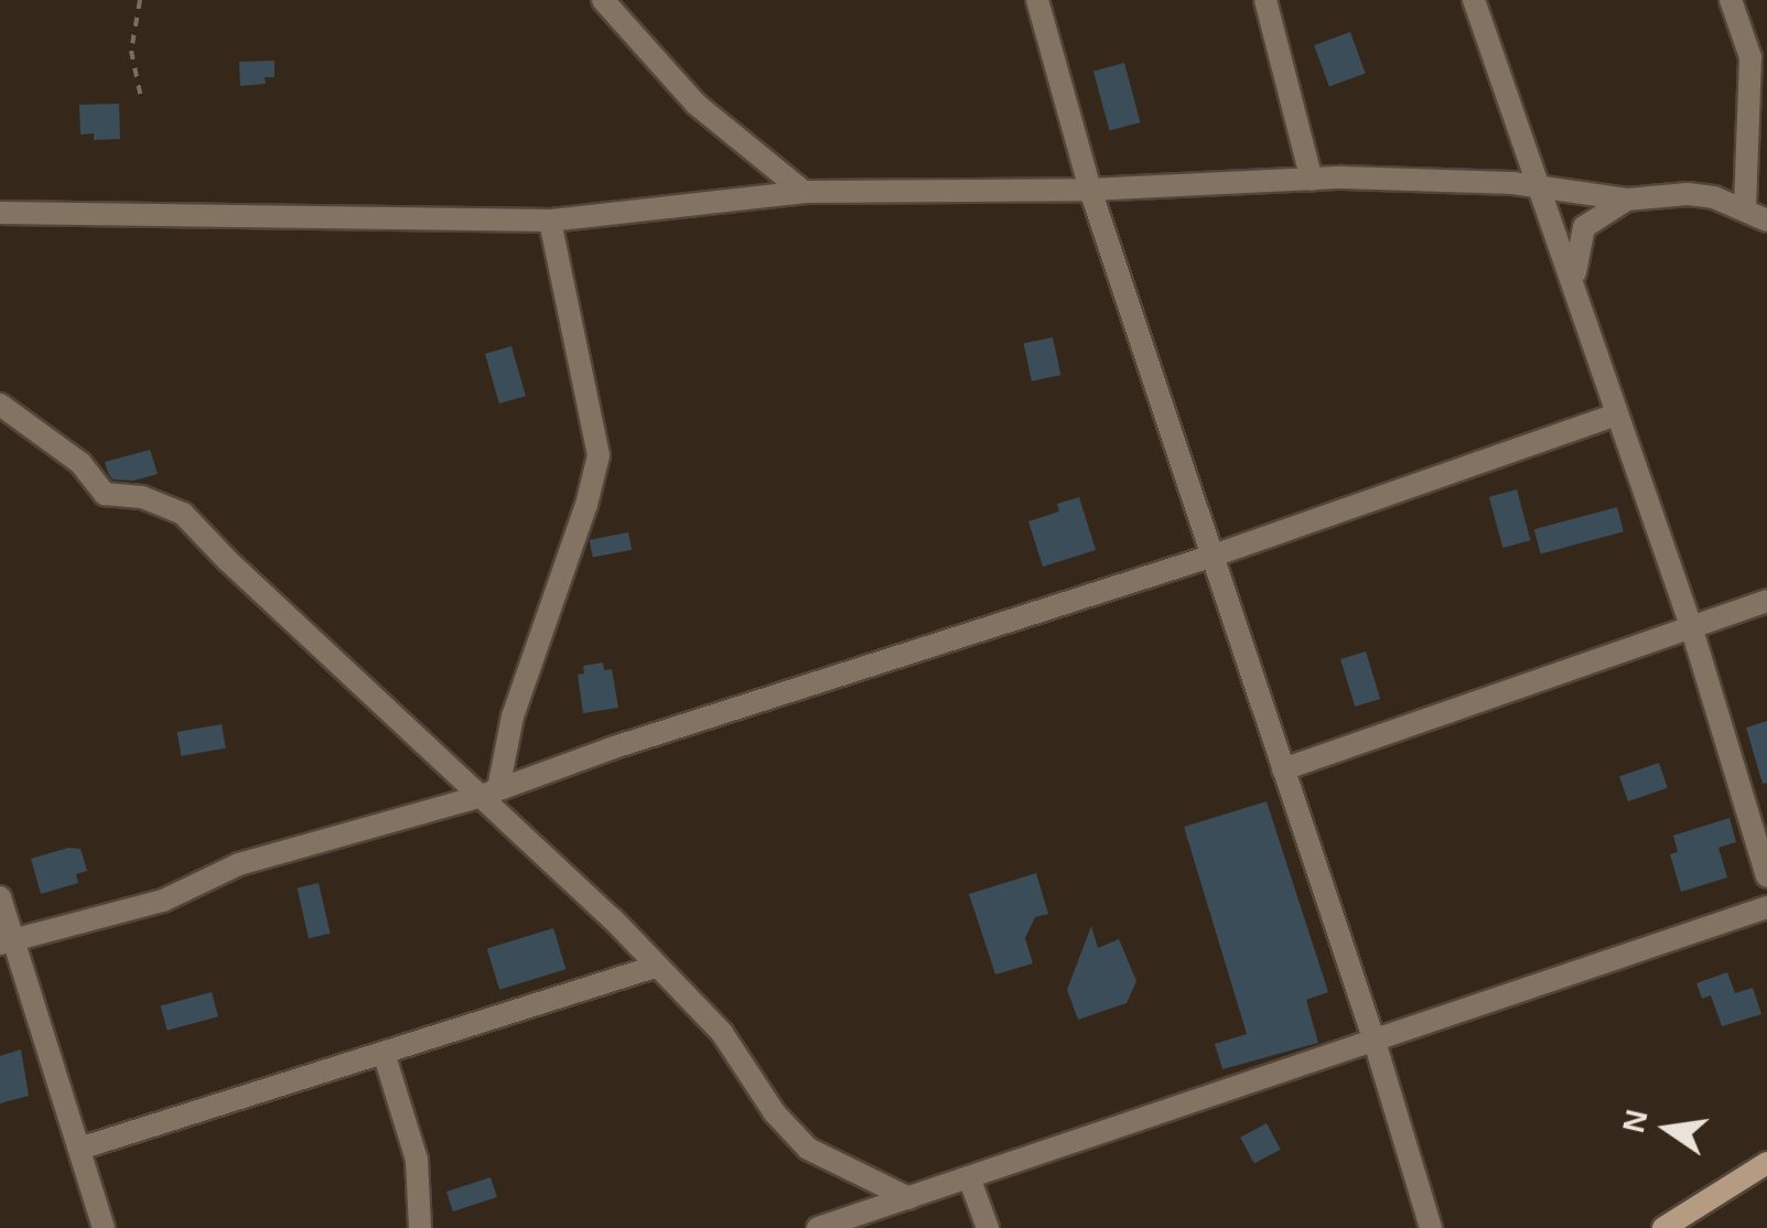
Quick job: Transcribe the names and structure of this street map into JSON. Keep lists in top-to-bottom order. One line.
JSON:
{"north":"left"}
